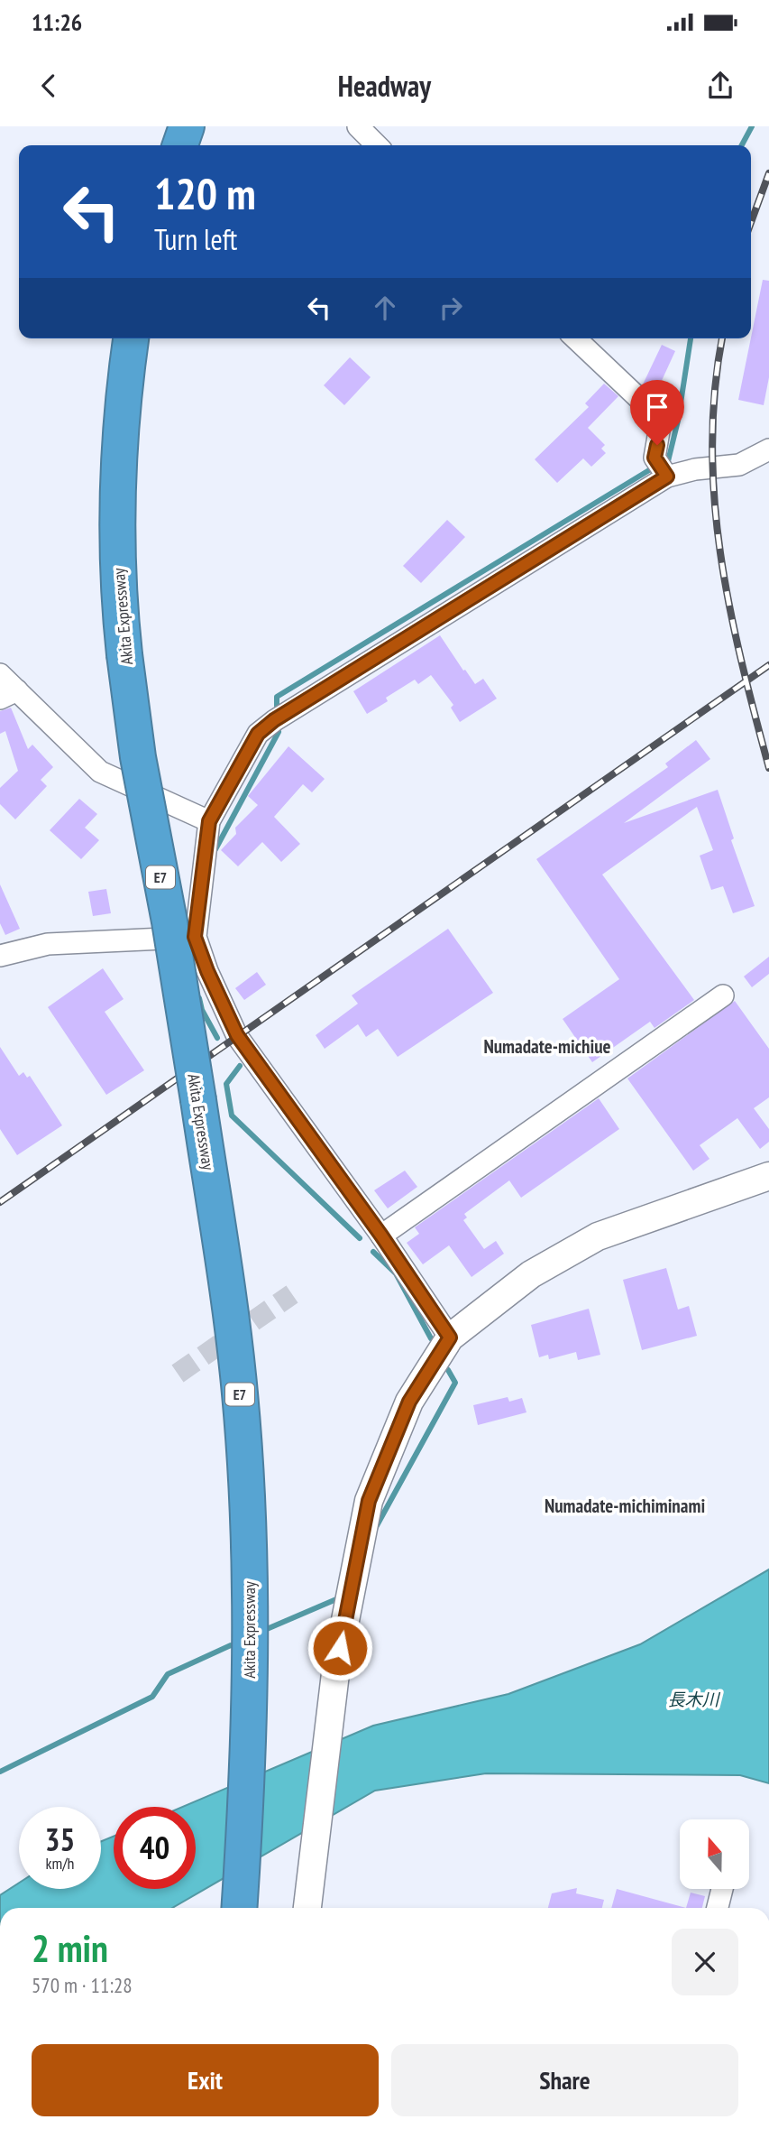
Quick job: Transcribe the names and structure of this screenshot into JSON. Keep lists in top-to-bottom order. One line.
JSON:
{"streets":{"highway":["Akita Expressway","E7"]},"districts":["Numadate-michiue","Numadate-michiminami"],"water":["長木川"],"north":"top","page":{"status":"11:26","header":"Headway","turn":["120 m","Turn left"],"speed":"35 km/h","limit":"40","heading":["2 min","570 m · 11:28"],"buttons":["Exit","Share"]}}
